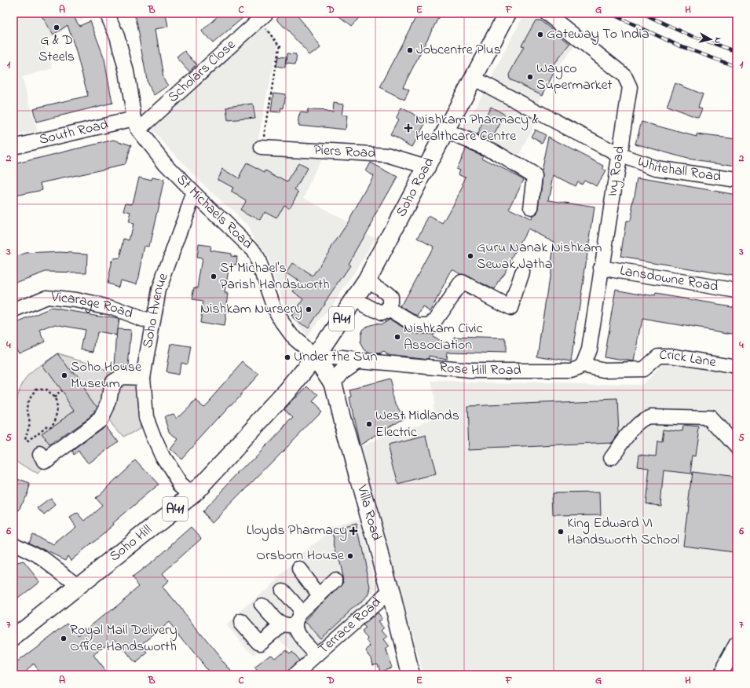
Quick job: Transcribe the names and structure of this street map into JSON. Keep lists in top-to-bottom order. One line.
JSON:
{"streets":{"main road":["Soho Road","A41","Villa Road","Soho Hill"],"street":["Scholars Close","South Road","Piers Road","Whitehall Road","Ivy Road","St Michaels Road","Lansdowne Road","Vicarage Road","Soho Avenue","Crick Lane","Rose Hill Road","Terrace Road"]},"crossings":[["Scholars Close","South Road"],["Scholars Close","St Michaels Road"],["South Road","St Michaels Road"],["Piers Road","Soho Road"],["Whitehall Road","Ivy Road"],["Whitehall Road","Soho Road"],["Ivy Road","Lansdowne Road"],["Ivy Road","Crick Lane"],["Ivy Road","Rose Hill Road"],["Soho Road","St Michaels Road"],["Soho Road","Rose Hill Road"],["Soho Road","Villa Road"],["Soho Road","Soho Hill"],["St Michaels Road","Soho Avenue"],["St Michaels Road","Rose Hill Road"],["St Michaels Road","Villa Road"],["St Michaels Road","Soho Hill"],["Vicarage Road","Soho Avenue"],["Soho Avenue","Soho Hill"],["Crick Lane","Rose Hill Road"],["Rose Hill Road","Villa Road"],["Rose Hill Road","Soho Hill"],["Villa Road","Soho Hill"],["Villa Road","Terrace Road"]],"places":{"other":["G & D Steels","Gateway To India","Jobcentre Plus","Wayco Supermarket","Guru Nanak Nishkam Sewak Jatha","St Michael's Parish Handsworth","Nishkam Nursery","Nishkam Civic Association","Under the Sun","Soho House Museum","West Midlands Electric","King Edward VI Handsworth School","Orsborn House","Royal Mail Delivery Office Handsworth"],"health":["Nishkam Pharmacy & Healthcare Centre","Lloyds Pharmacy"]},"north":"right","grid":{"columns":["A","B","C","D","E","F","G","H"],"rows":["1","2","3","4","5","6","7"]}}
